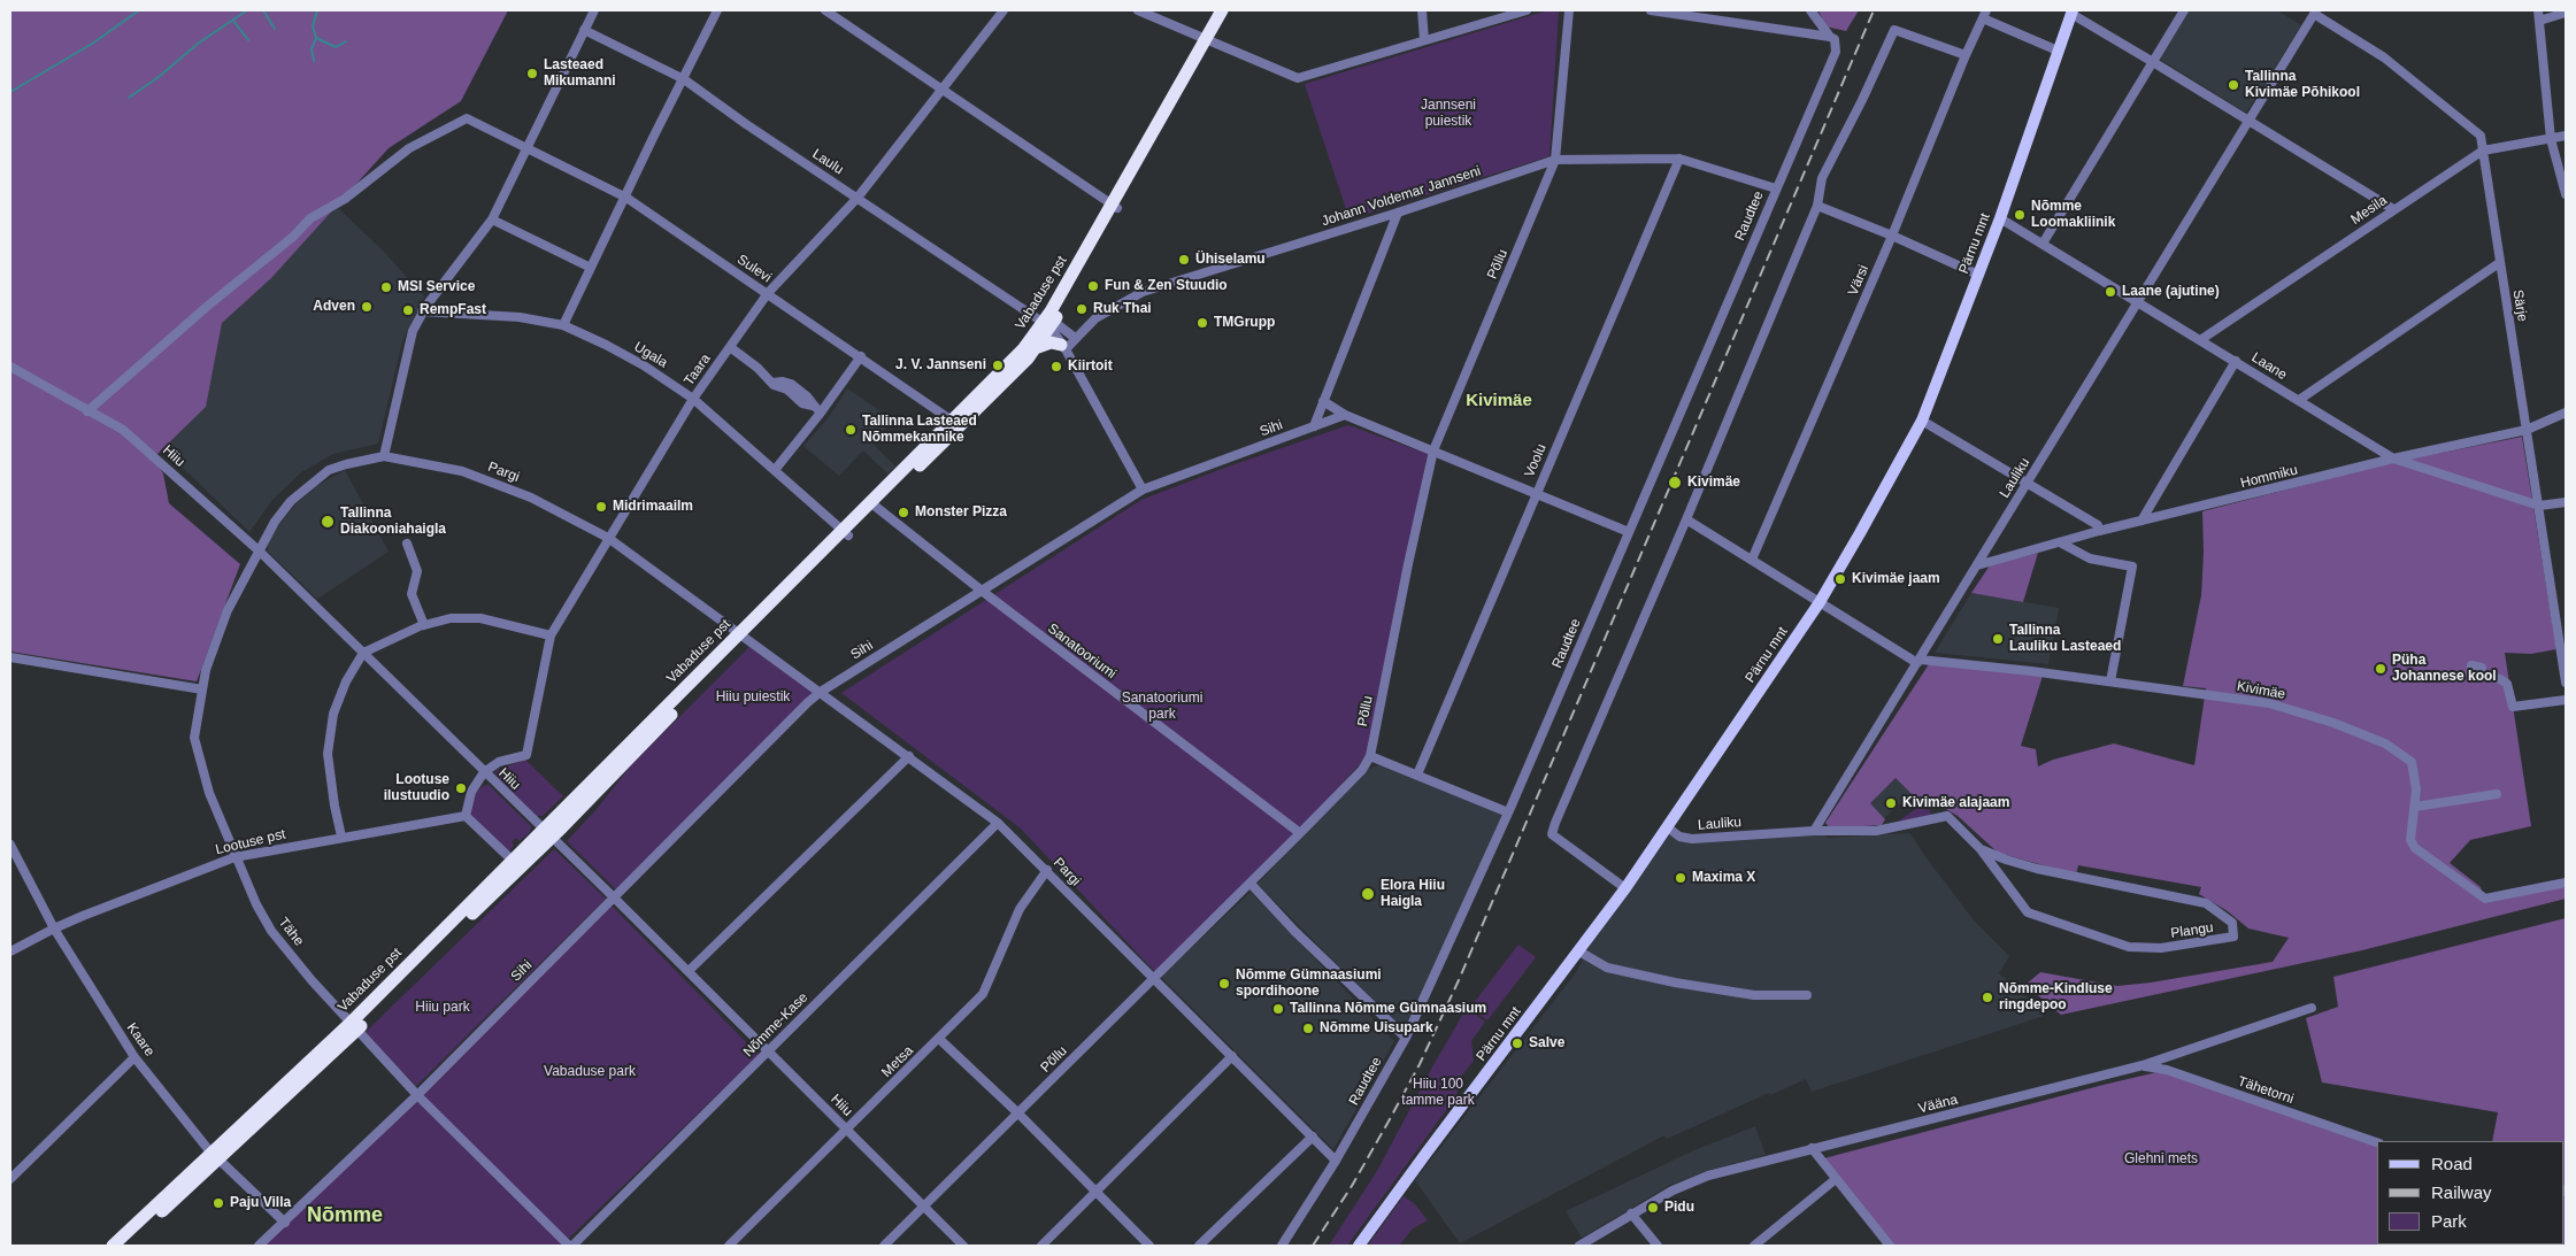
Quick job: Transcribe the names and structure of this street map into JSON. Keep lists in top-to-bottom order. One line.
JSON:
{"streets":{"highway":["Vabaduse pst"],"main road":["Pärnu mnt"],"street":["Laulu","Johann Voldemar Jannseni","Mesila","Raudtee","Põllu","Sulevi","Värsi","Särje","Ugala","Laane","Taara","Sihi","Hiiu","Voolu","Pargi","Hommiku","Lauliku","Sanatooriumi","Kivimäe","Lootuse pst","Plangu","Tähe","Nõmme-Kase","Kaare","Metsa","Tähetorni","Vääna"]},"crossings":[["Laulu","Vabaduse pst"],["Laulu","Taara"],["Johann Voldemar Jannseni","Raudtee"],["Johann Voldemar Jannseni","Põllu"],["Johann Voldemar Jannseni","Voolu"],["Mesila","Särje"],["Mesila","Laane"],["Raudtee","Pargi"],["Pärnu mnt","Laane"],["Pärnu mnt","Lauliku"],["Pärnu mnt","Kivimäe"],["Põllu","Hiiu"],["Põllu","Pargi"],["Põllu","Sanatooriumi"],["Sulevi","Vabaduse pst"],["Sulevi","Taara"],["Sulevi","Hiiu"],["Värsi","Kivimäe"],["Vabaduse pst","Ugala"],["Vabaduse pst","Hiiu"],["Vabaduse pst","Pargi"],["Vabaduse pst","Sanatooriumi"],["Vabaduse pst","Tähe"],["Vabaduse pst","Kaare"],["Särje","Laane"],["Särje","Hommiku"],["Särje","Lauliku"],["Ugala","Taara"],["Laane","Hommiku"],["Laane","Lauliku"],["Taara","Hiiu"],["Taara","Pargi"],["Sihi","Hiiu"],["Sihi","Pargi"],["Sihi","Sanatooriumi"],["Sihi","Tähe"],["Sihi","Kaare"],["Hiiu","Pargi"],["Hiiu","Tähe"],["Hiiu","Nõmme-Kase"],["Hiiu","Metsa"],["Pargi","Tähe"],["Pargi","Nõmme-Kase"],["Pargi","Metsa"],["Hommiku","Lauliku"],["Lauliku","Kivimäe"],["Lauliku","Plangu"],["Lootuse pst","Tähe"],["Lootuse pst","Kaare"],["Tähe","Nõmme-Kase"],["Tähetorni","Vääna"]],"districts":["Kivimäe","Nõmme"],"parks":["Jannseni puiestik","Hiiu puiestik","Sanatooriumi park","Hiiu park","Vabaduse park","Hiiu 100 tamme park","Glehni mets"],"places":["Lasteaed Mikumanni","Tallinna Kivimäe Põhikool","Nõmme Loomakliinik","Ühiselamu","Fun & Zen Stuudio","MSI Service","Laane (ajutine)","Adven","Ruk Thai","RempFast","TMGrupp","J. V. Jannseni","Kiirtoit","Tallinna Lasteaed Nõmmekannike","Kivimäe","Midrimaailm","Monster Pizza","Tallinna Diakooniahaigla","Kivimäe jaam","Tallinna Lauliku Lasteaed","Püha Johannese kool","Lootuse ilustuudio","Kivimäe alajaam","Maxima X","Elora Hiiu Haigla","Nõmme Gümnaasiumi spordihoone","Nõmme-Kindluse ringdepoo","Tallinna Nõmme Gümnaasium","Nõmme Uisupark","Salve","Paju Villa","Pidu"],"legend":["Road","Railway","Park"]}
